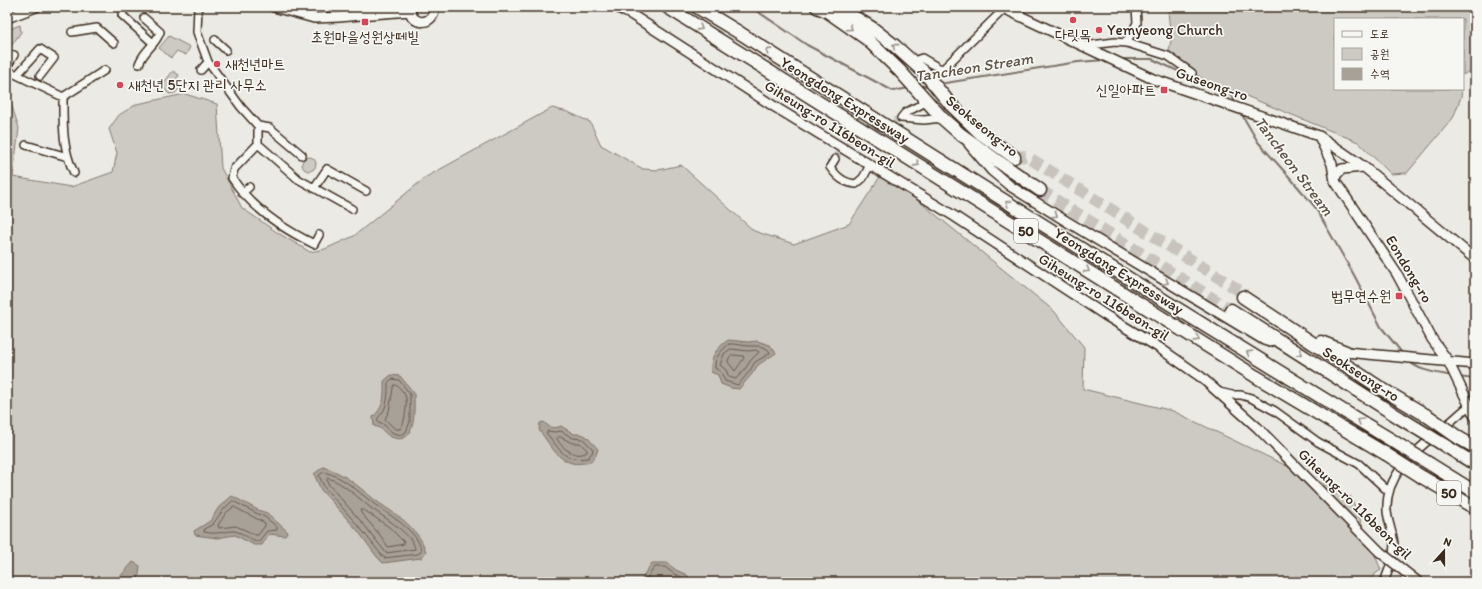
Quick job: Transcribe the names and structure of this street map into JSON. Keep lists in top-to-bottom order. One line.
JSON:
{"streets":{"highway":["Yeongdong Expressway","Seokseong-ro","50"],"street":["Guseong-ro","Giheung-ro 116beon-gil","Eondong-ro"]},"crossings":[["Guseong-ro","Eondong-ro"]],"water":["Tancheon Stream"],"places":{"other":["다릿목","Yemyeong Church","새천년마트","새천년 5단지 관리 사무소"],"transit":["초원마을성원상떼빌","신일아파트","법무연수원"]},"legend":["도로","공원","수역"],"north":"top"}
